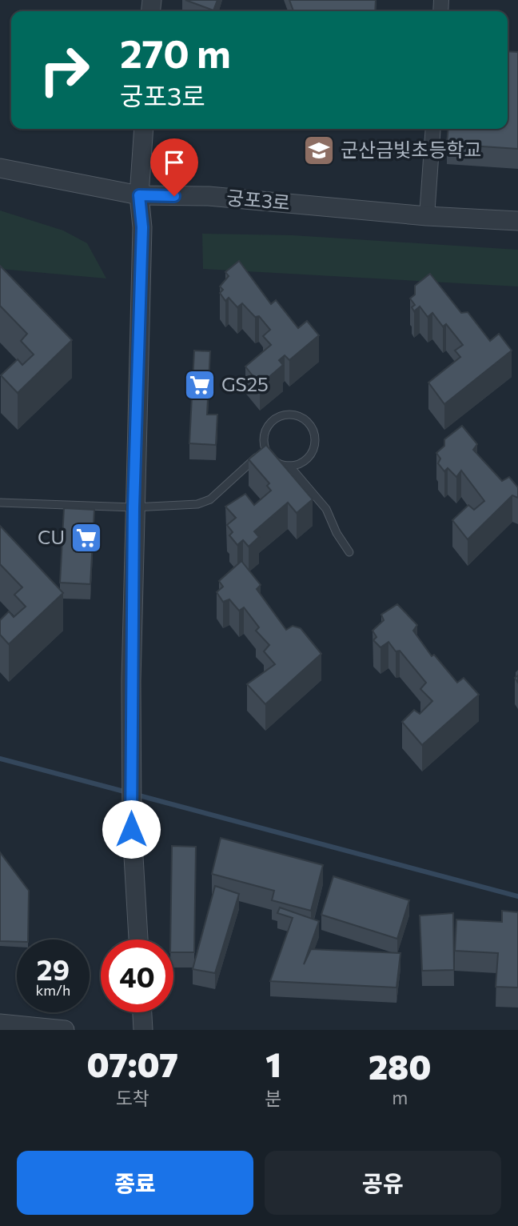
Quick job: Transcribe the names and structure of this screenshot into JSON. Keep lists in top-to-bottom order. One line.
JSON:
{"streets":{"street":["궁포3로"]},"places":{"school or university":["군산금빛초등학교"],"supermarket":["GS25","CU"]},"page":{"turn":["270 m","궁포3로"],"speed":"29 km/h","limit":"40","eta":["07:07","도착","1","분","280","m"],"buttons":["종료","공유"]}}
